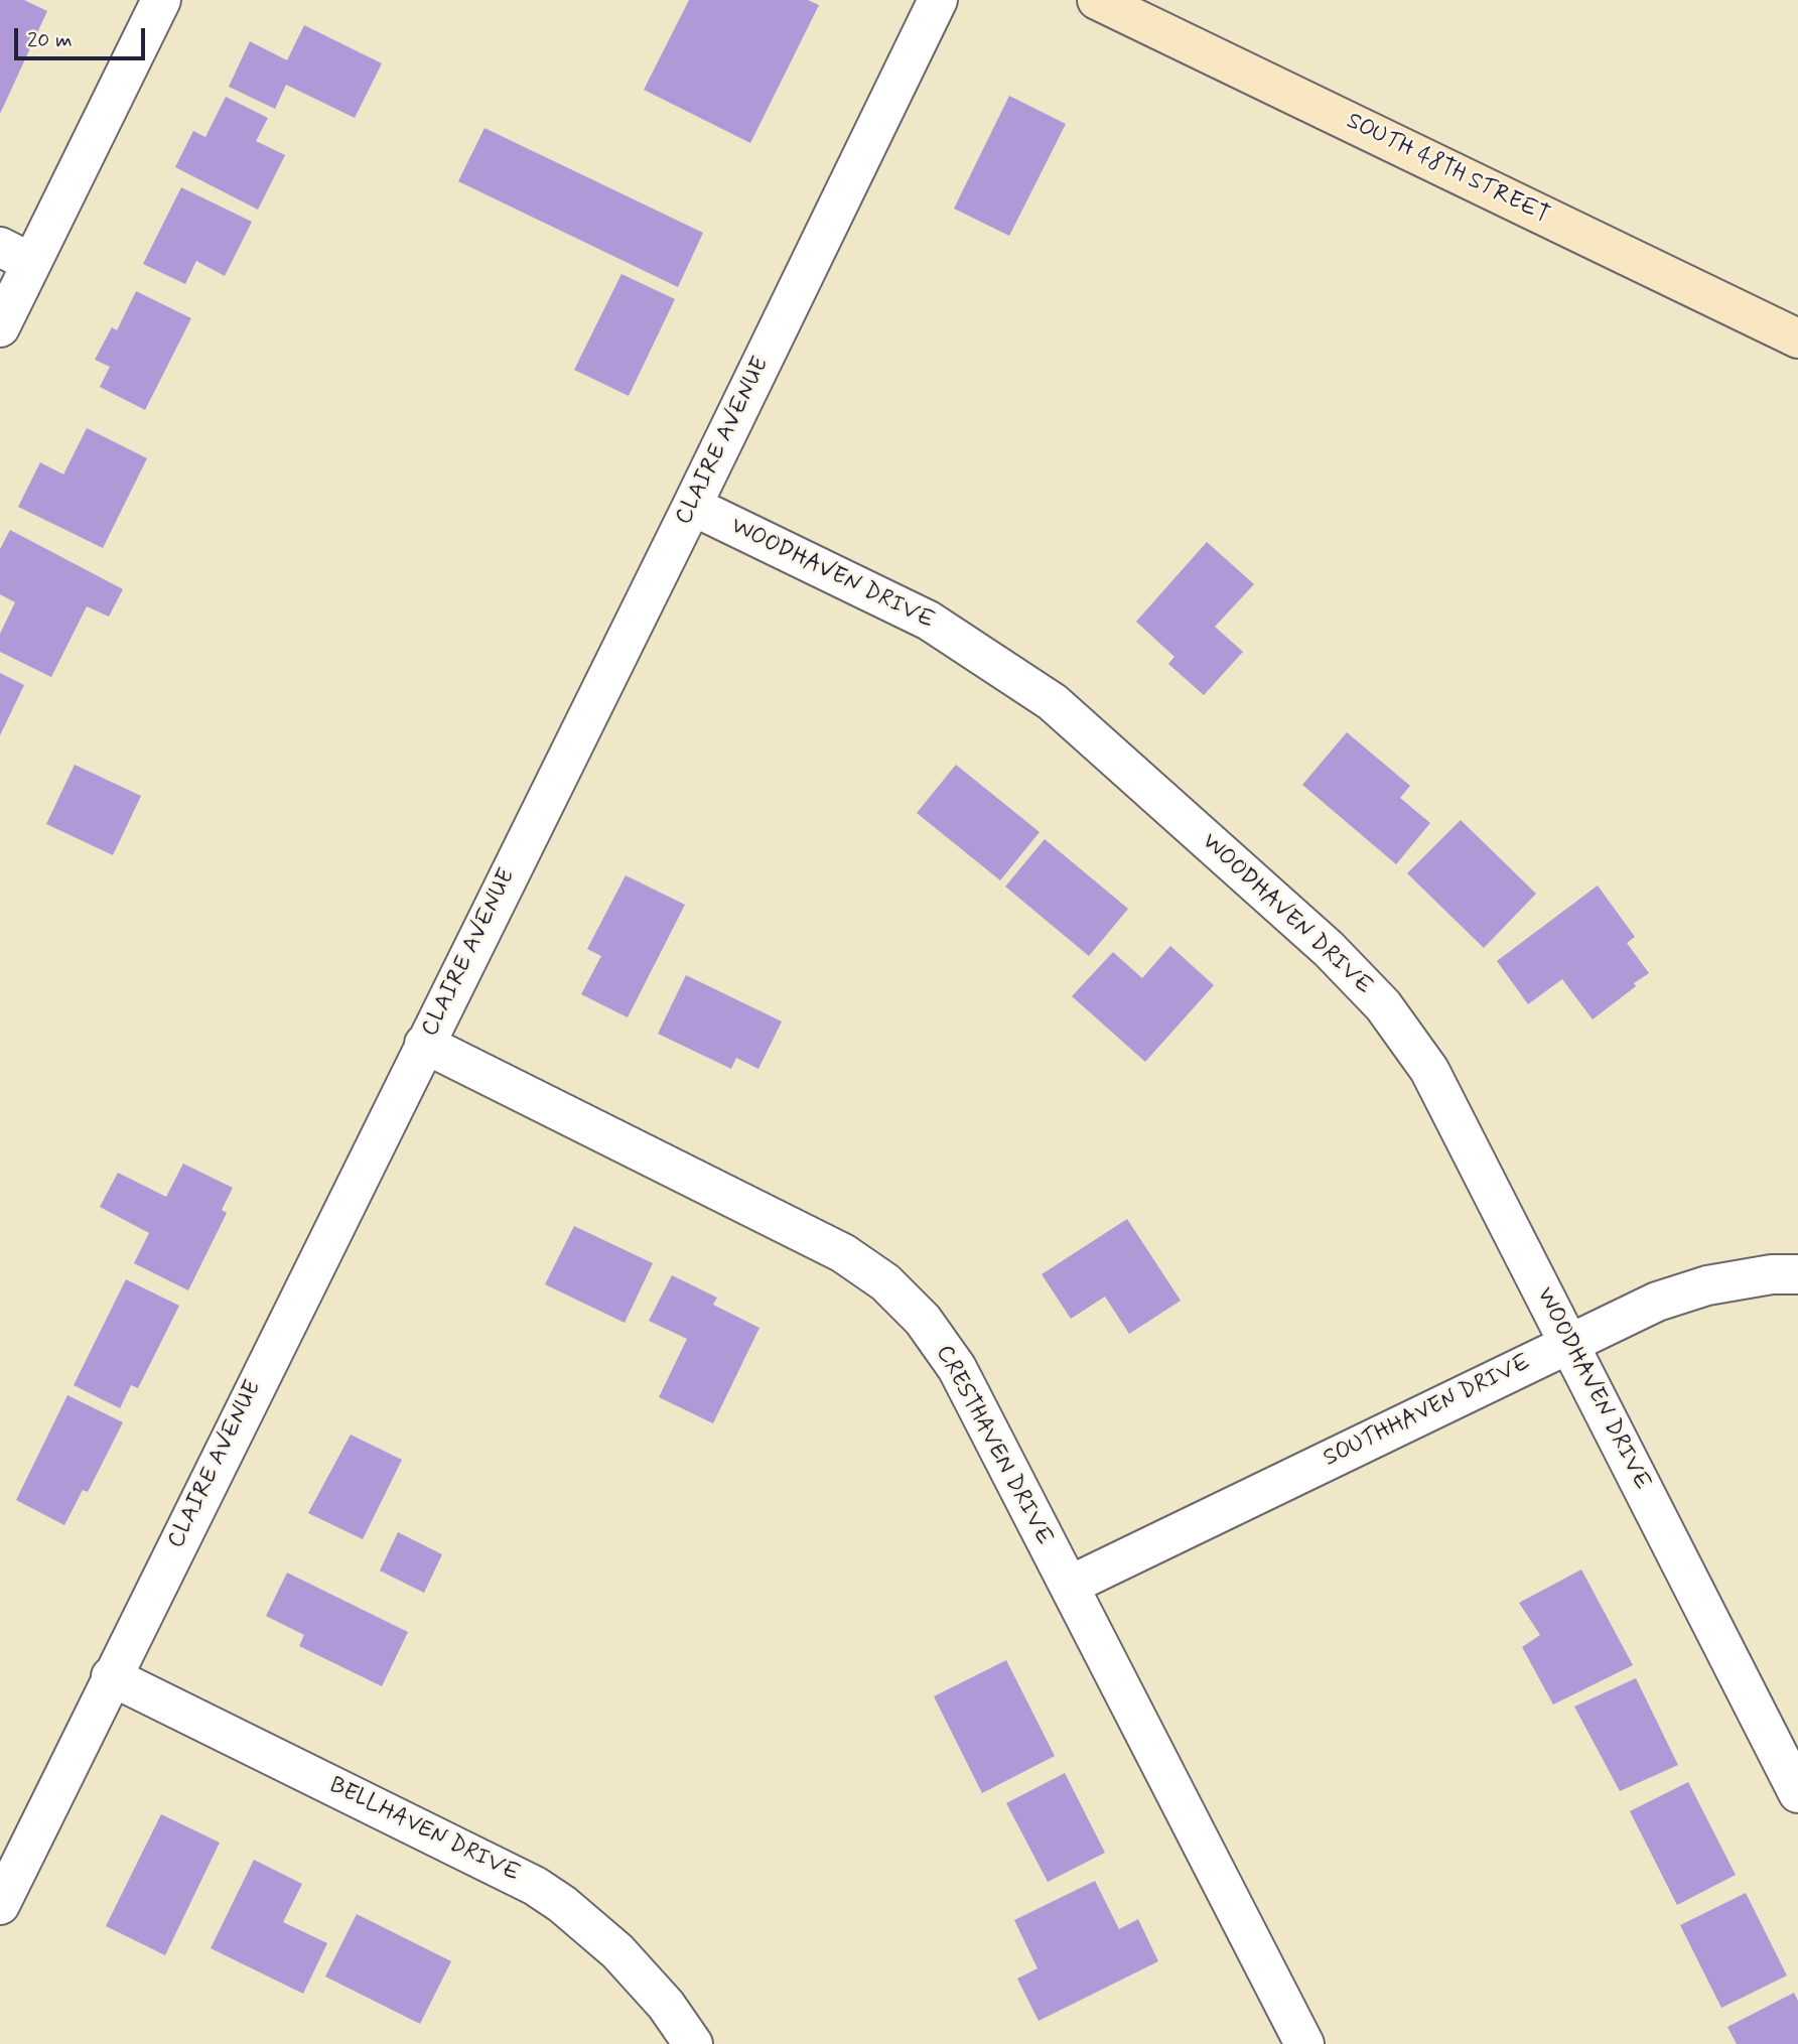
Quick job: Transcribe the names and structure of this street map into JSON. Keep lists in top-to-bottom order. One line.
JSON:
{"streets":{"main road":["SOUTH 48TH STREET"],"street":["CLAIRE AVENUE","WOODHAVEN DRIVE","SOUTHHAVEN DRIVE","CRESTHAVEN DRIVE","BELLHAVEN DRIVE"]},"crossings":[["CLAIRE AVENUE","WOODHAVEN DRIVE"],["CLAIRE AVENUE","CRESTHAVEN DRIVE"],["CLAIRE AVENUE","BELLHAVEN DRIVE"],["WOODHAVEN DRIVE","SOUTHHAVEN DRIVE"],["SOUTHHAVEN DRIVE","CRESTHAVEN DRIVE"]],"scale_bar":"20 m"}
